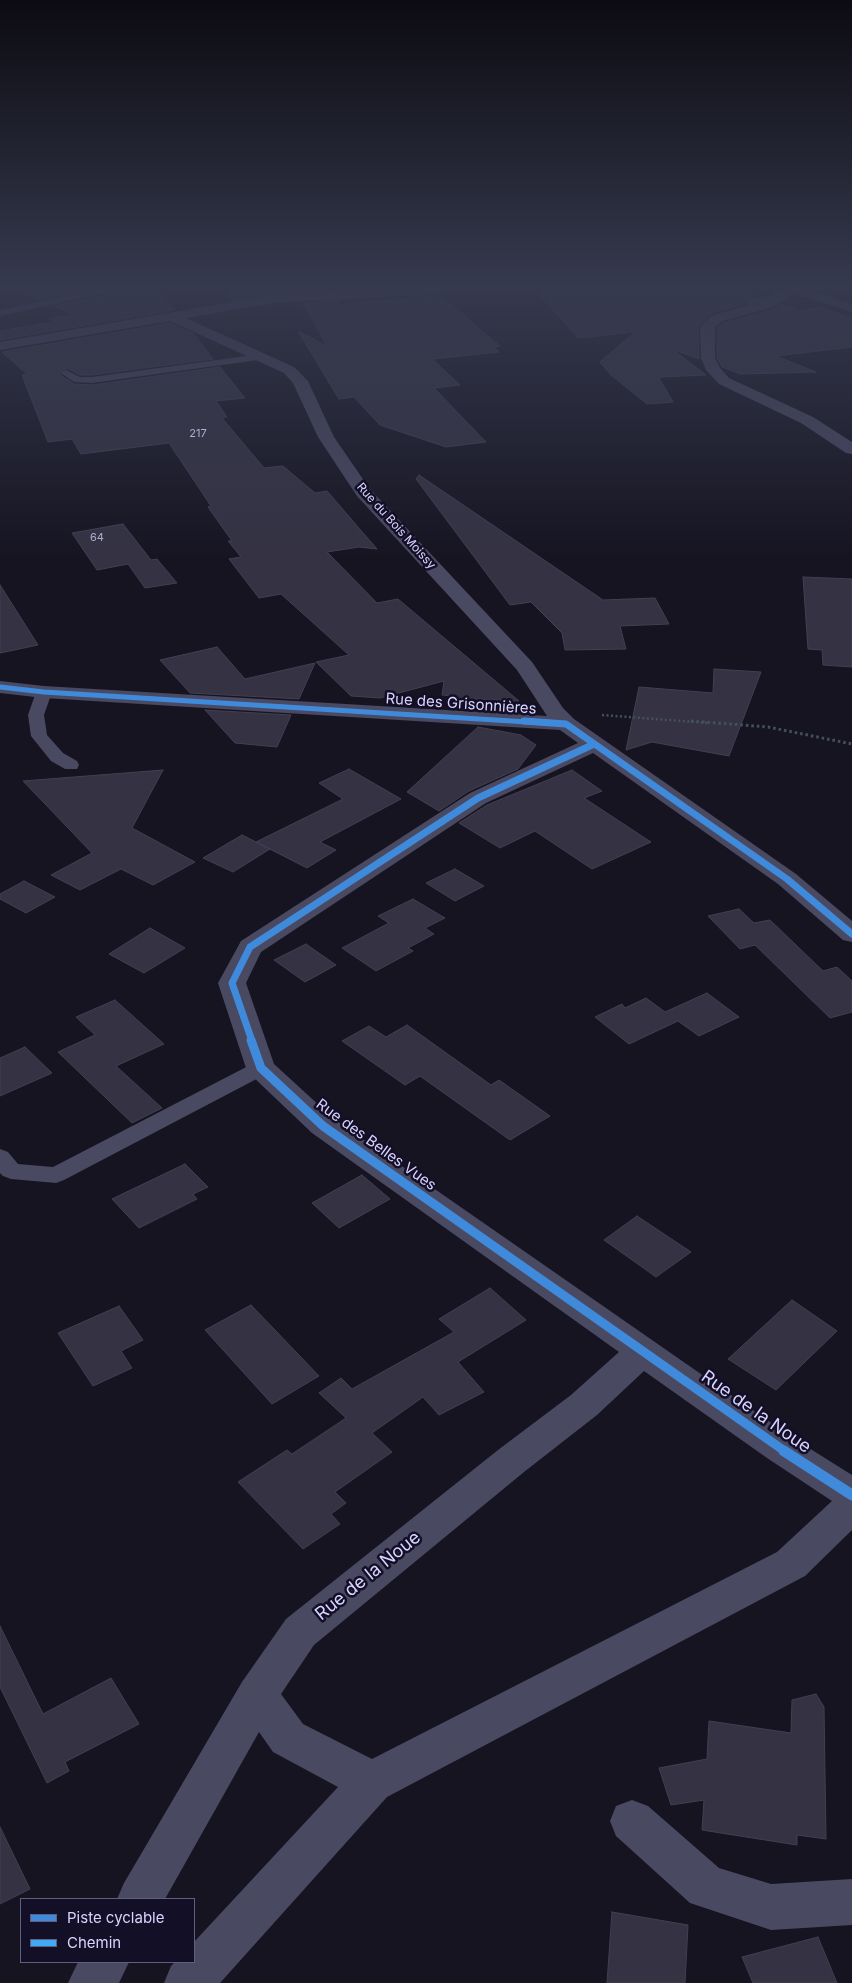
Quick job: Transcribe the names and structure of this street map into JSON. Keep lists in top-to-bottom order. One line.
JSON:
{"streets":{"street":["Rue du Bois Moissy","Rue des Grisonnières","Rue des Belles Vues","Rue de la Noue"]},"crossings":[["Rue du Bois Moissy","Rue des Grisonnières"],["Rue des Belles Vues","Rue de la Noue"]],"house_numbers":["217","64"],"legend":["Piste cyclable","Chemin"]}
